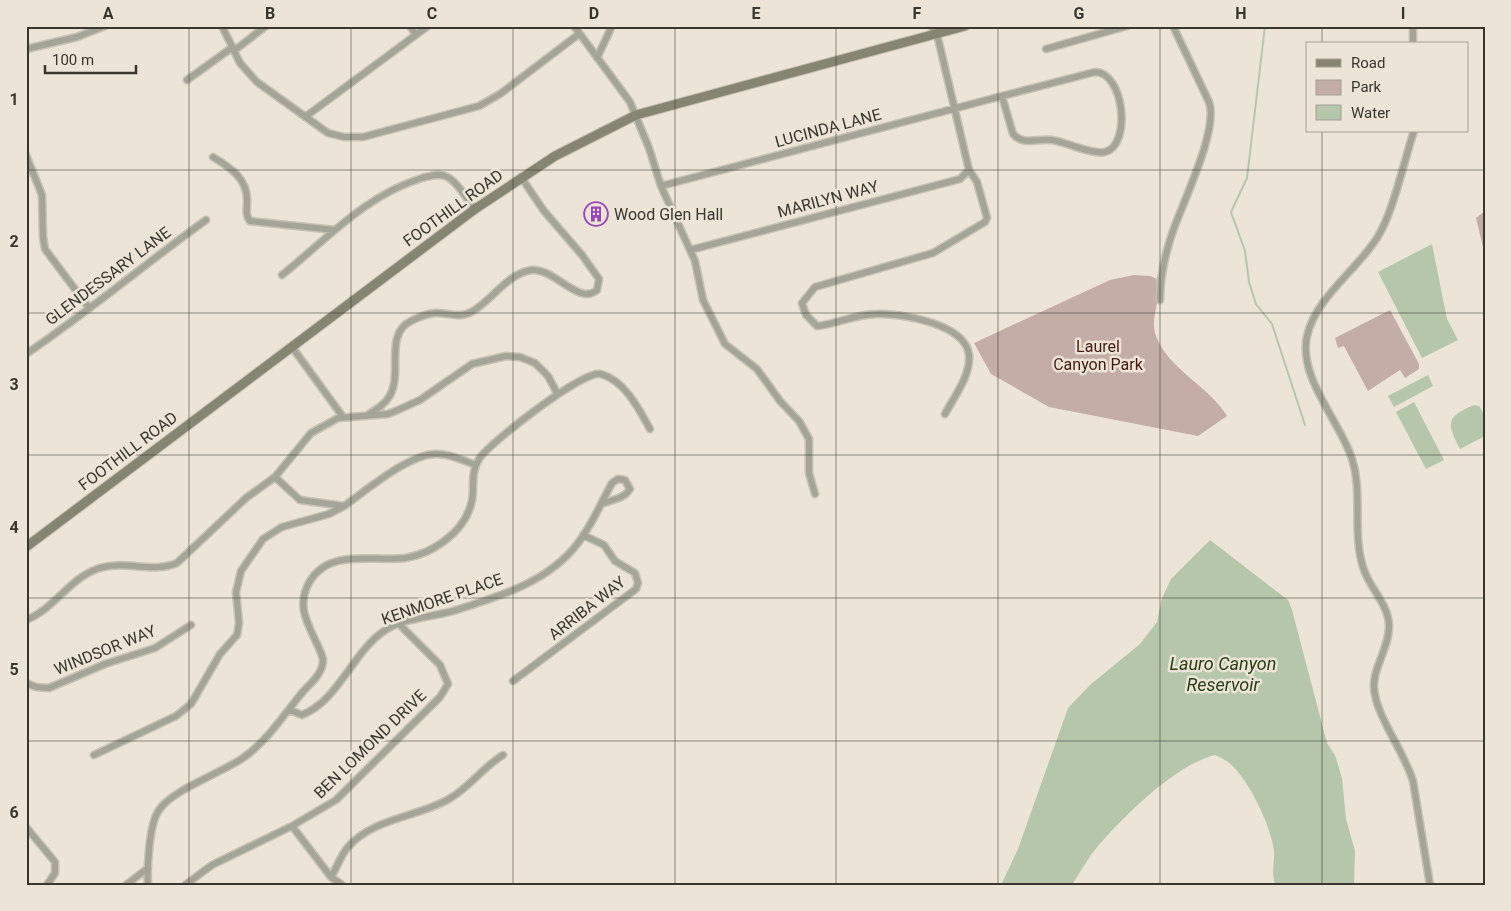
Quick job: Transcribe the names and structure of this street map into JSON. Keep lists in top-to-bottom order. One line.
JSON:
{"streets":{"main road":["FOOTHILL ROAD"],"street":["LUCINDA LANE","MARILYN WAY","GLENDESSARY LANE","KENMORE PLACE","ARRIBA WAY","WINDSOR WAY","BEN LOMOND DRIVE"]},"crossings":[["KENMORE PLACE","ARRIBA WAY"],["KENMORE PLACE","BEN LOMOND DRIVE"]],"water":["Lauro Canyon Reservoir"],"parks":["Laurel Canyon Park"],"places":{"building":["Wood Glen Hall"]},"legend":["Road","Park","Water"],"scale_bar":"100 m","grid":{"columns":["A","B","C","D","E","F","G","H","I"],"rows":["1","2","3","4","5","6"]}}
